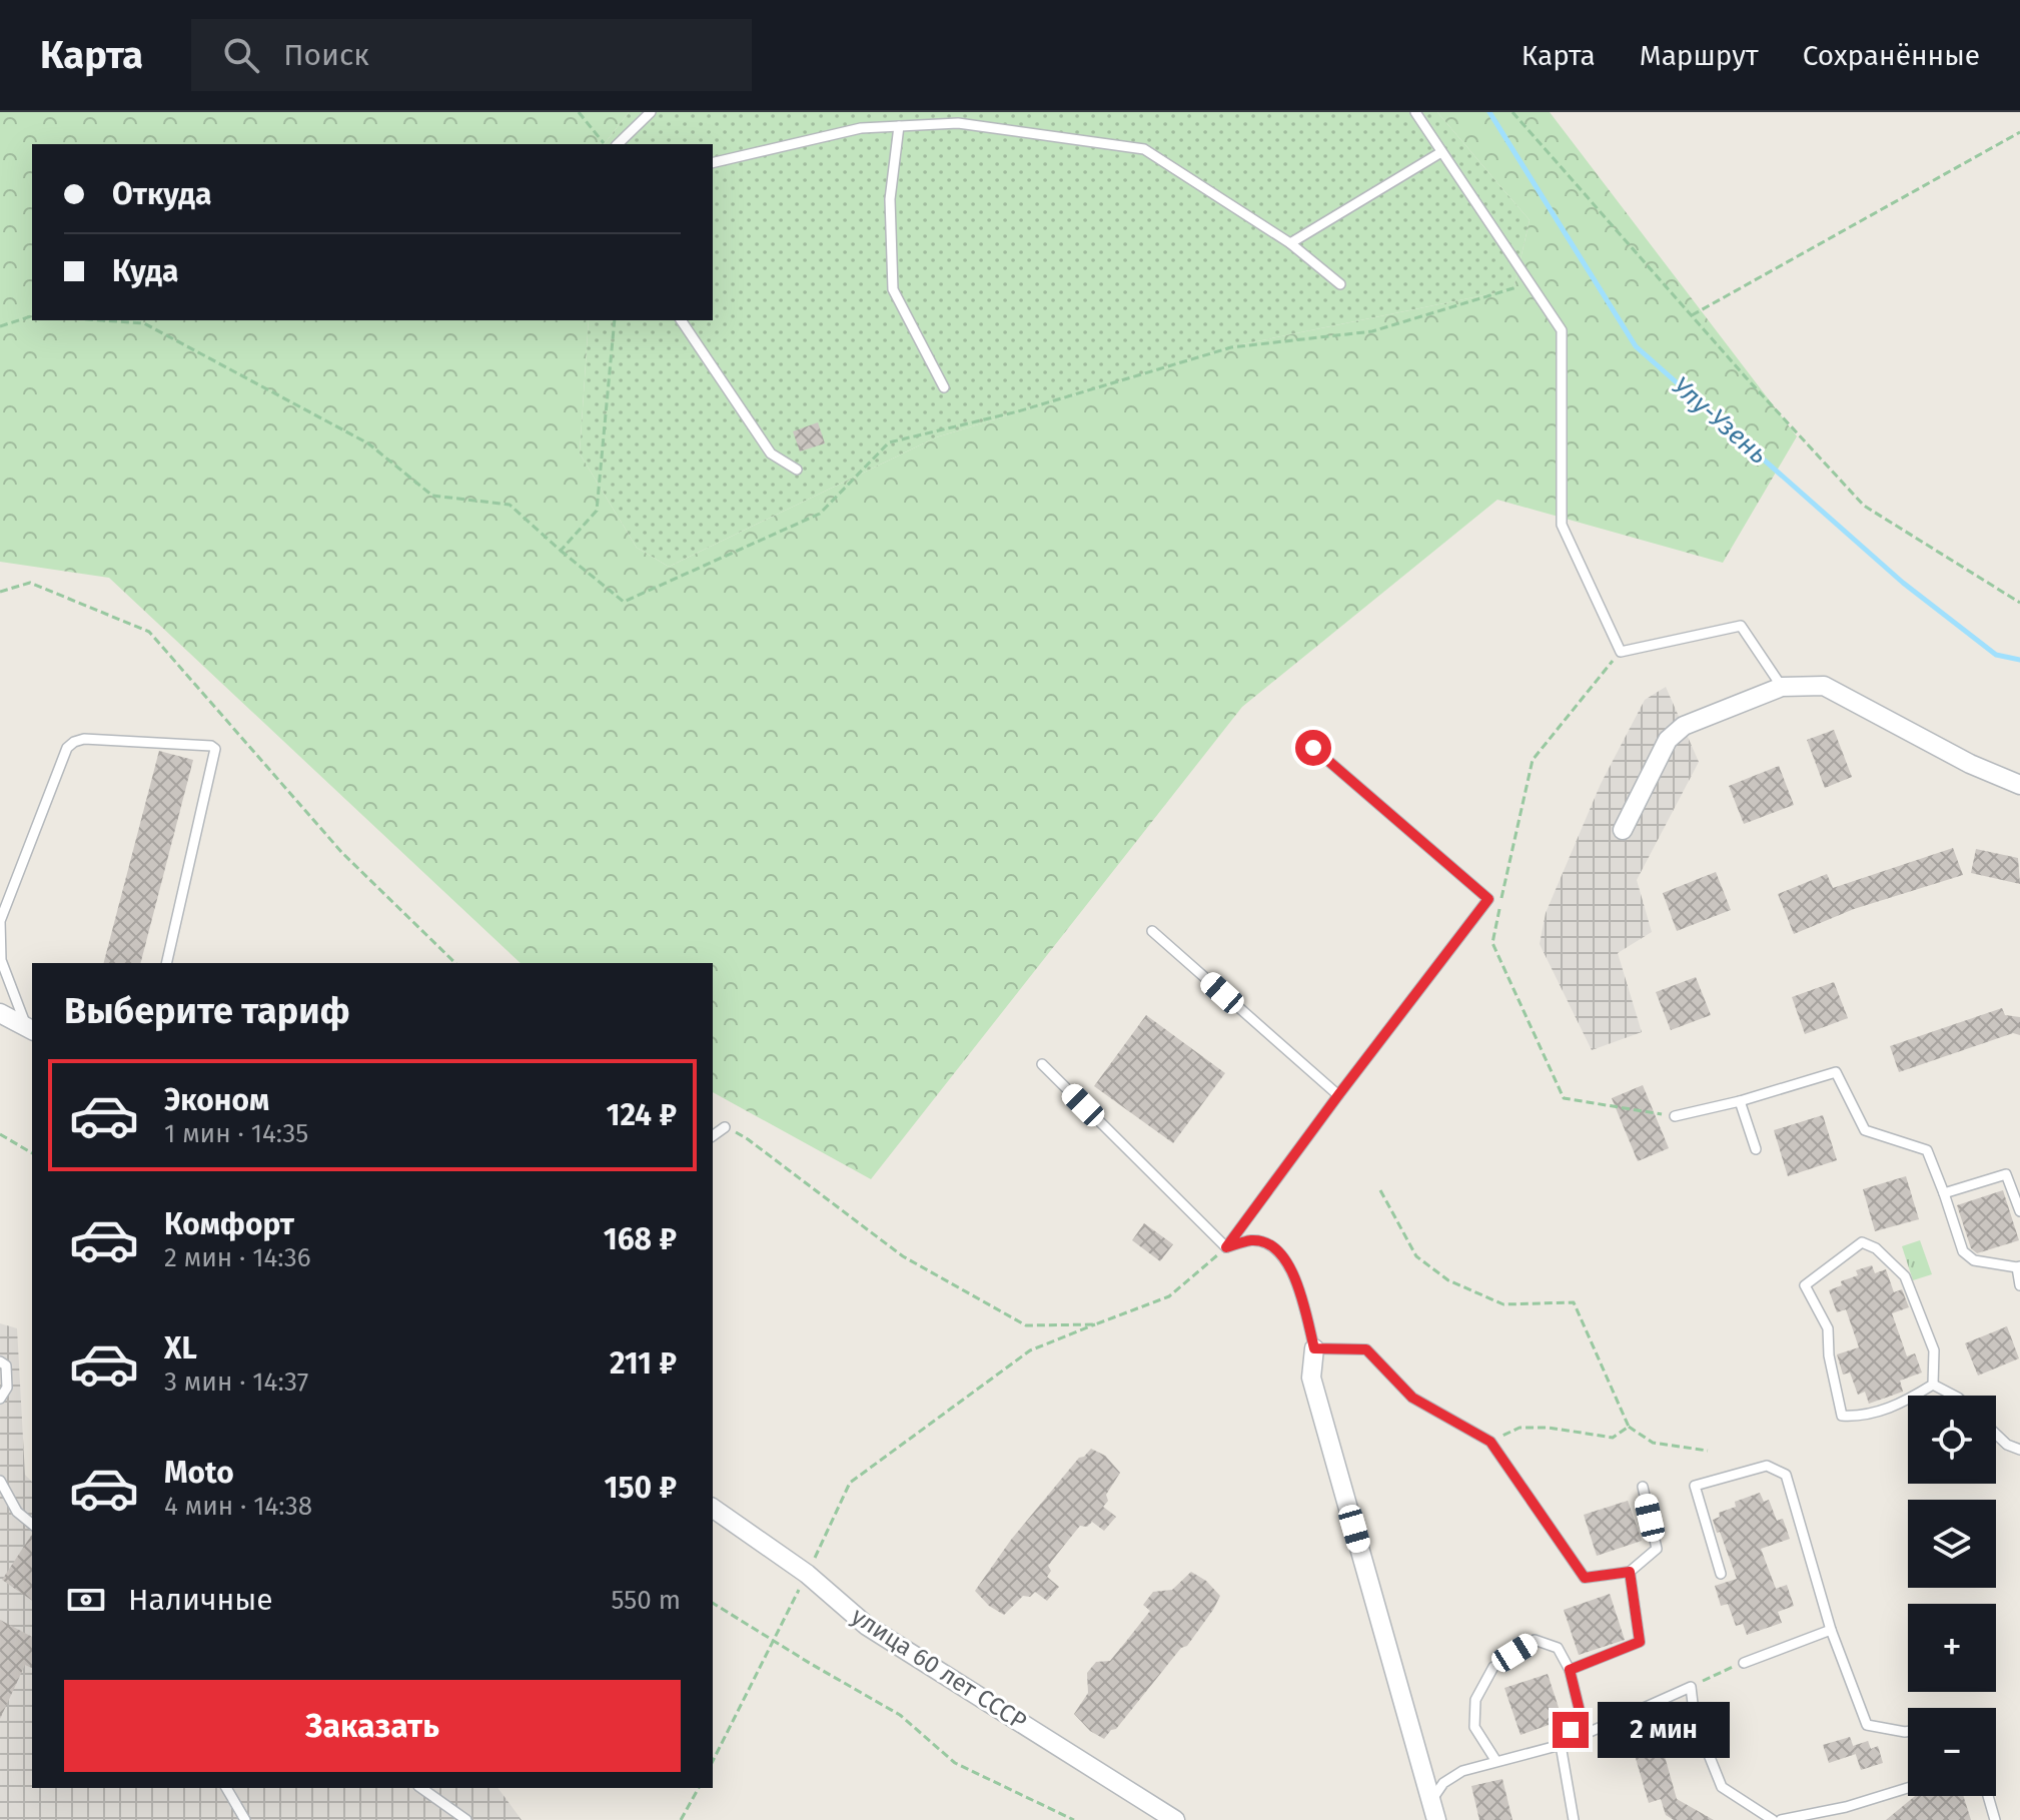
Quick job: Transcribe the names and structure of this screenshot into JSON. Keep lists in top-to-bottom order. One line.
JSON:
{"streets":{"street":["улица 60 лет СССР"]},"water":["Улу-Узень"],"page":{"header":"Карта","search":"Поиск","nav":["Карта","Маршрут","Сохранённые"],"banner":["Откуда","Куда"],"heading":"Выберите тариф","list":[{"name":"Эконом","note":"1 мин · 14:35","value":"124 ₽"},{"name":"Комфорт","note":"2 мин · 14:36","value":"168 ₽"},{"name":"XL","note":"3 мин · 14:37","value":"211 ₽"},{"name":"Moto","note":"4 мин · 14:38","value":"150 ₽"}],"map_buttons":["+","−"],"pay":["Наличные","550 m"],"buttons":"Заказать","bubble":"2 мин"}}
